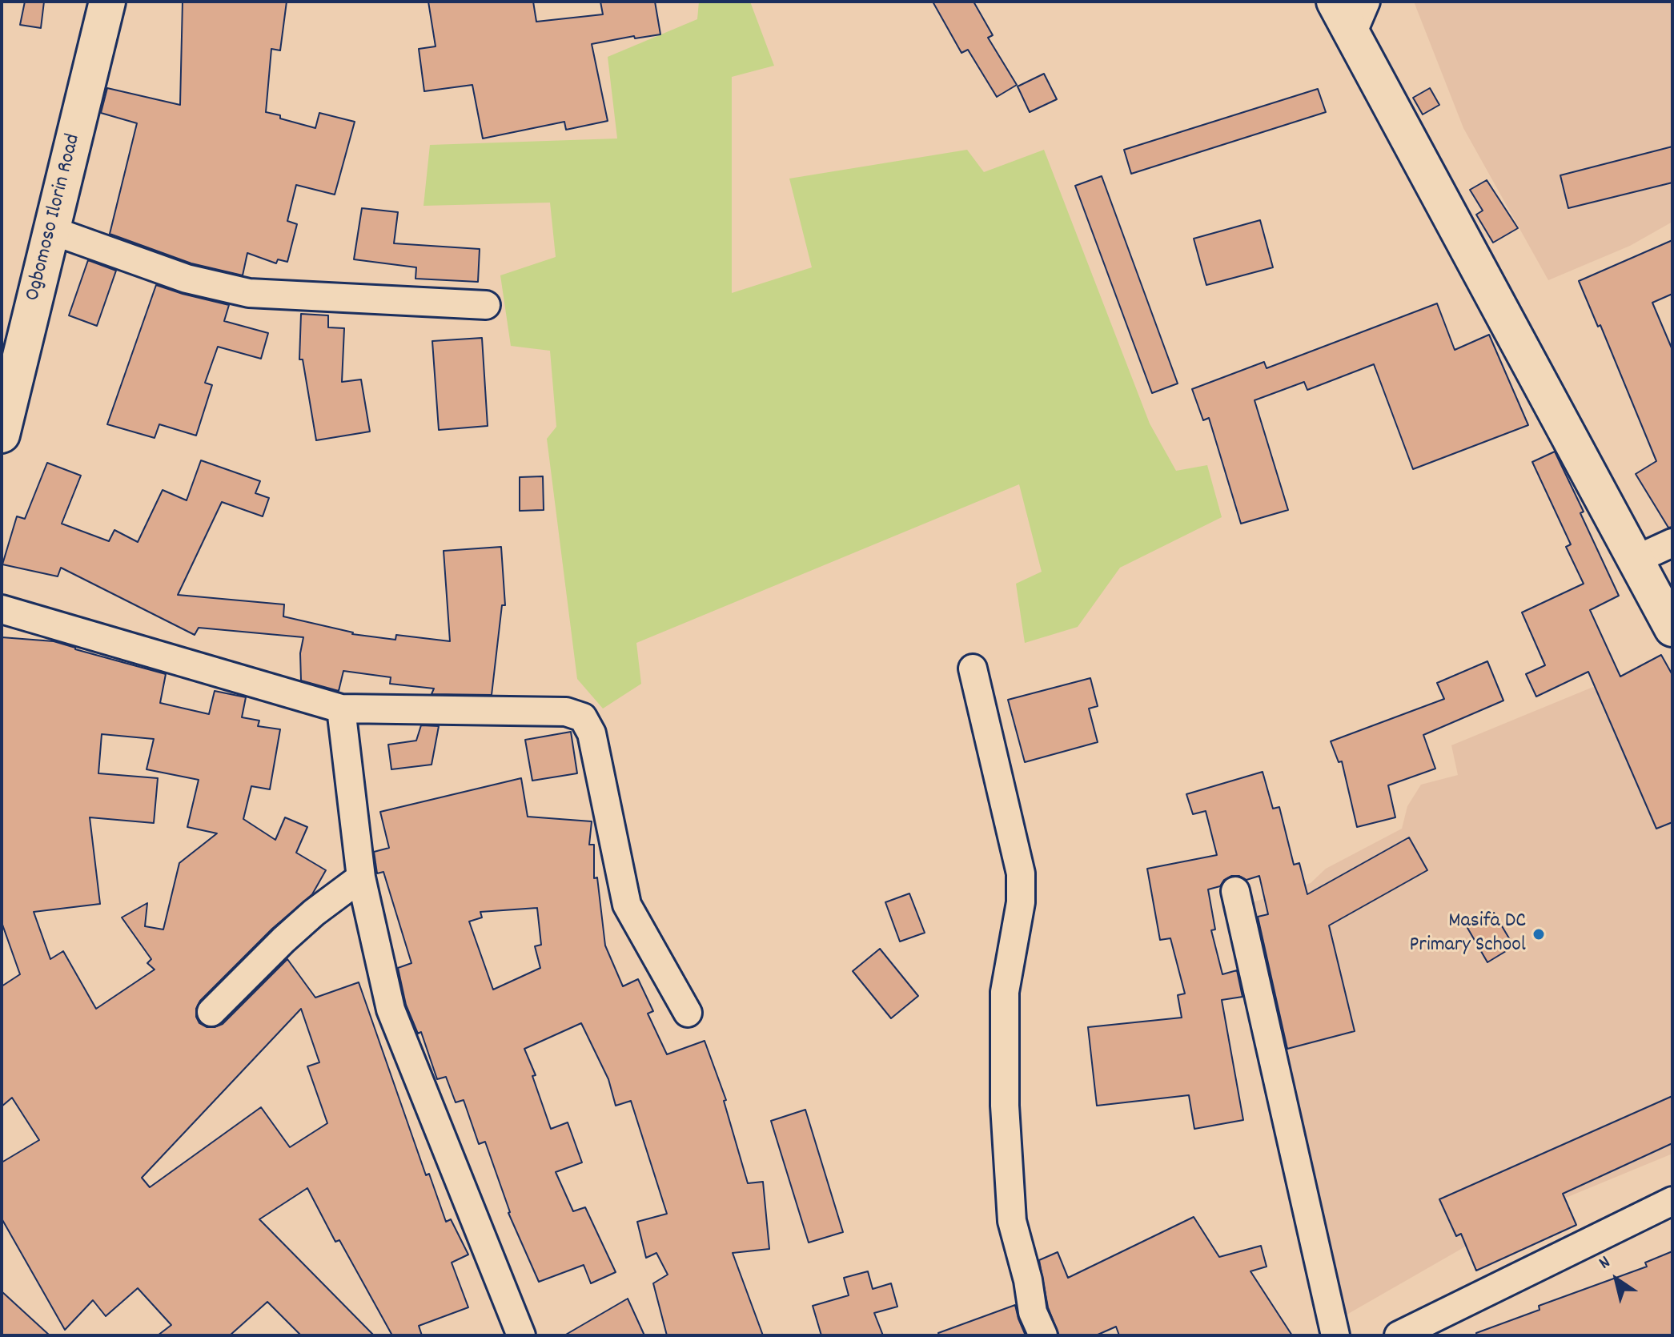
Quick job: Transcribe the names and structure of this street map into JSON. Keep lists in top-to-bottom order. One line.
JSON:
{"streets":{"main road":["Ogbomoso Ilorin Road"]},"places":["Masifa DC Primary School"],"north":"top left"}
